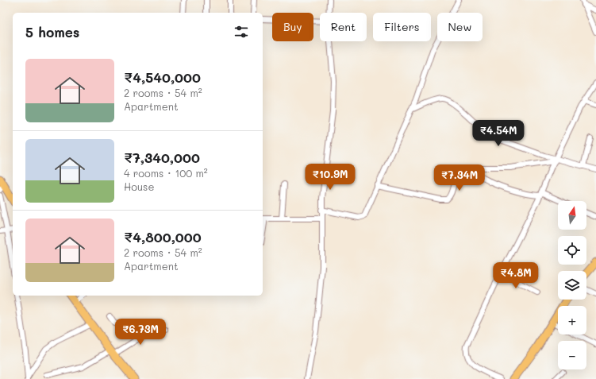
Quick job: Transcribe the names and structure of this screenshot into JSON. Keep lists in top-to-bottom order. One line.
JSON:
{"north":"top","page":{"chip":["Buy","Rent","Filters","New"],"heading":"5 homes","list":[{"name":"₹4,540,000","note":"2 rooms · 54 m² · Apartment"},{"name":"₹7,340,000","note":"4 rooms · 100 m² · House"},{"name":"₹4,800,000","note":"2 rooms · 54 m² · Apartment"}],"price":["₹4.54M","₹10.9M","₹7.34M","₹4.8M","₹6.73M"],"map_buttons":["+","−"]}}
